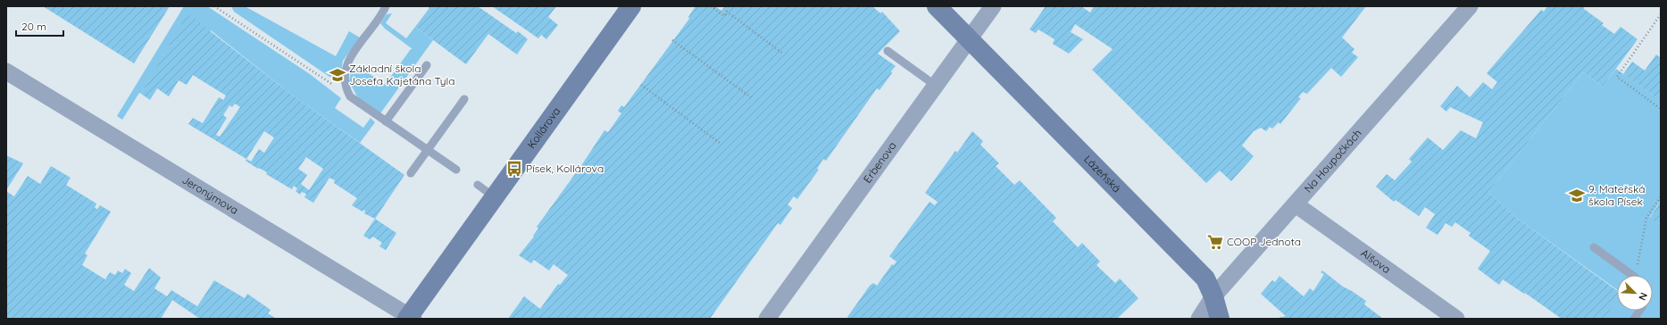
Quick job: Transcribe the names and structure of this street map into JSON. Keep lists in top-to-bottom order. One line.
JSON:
{"streets":{"street":["Kollárova","Na Houpačkách","Erbenova","Lázeňská","Jeronýmova","Alšova"]},"crossings":[["Kollárova","Jeronýmova"],["Na Houpačkách","Lázeňská"],["Na Houpačkách","Alšova"],["Erbenova","Lázeňská"]],"places":{"school or university":["Základní škola Josefa Kajetána Tyla","9. Mateřská škola Písek"],"bus stop":["Písek, Kollárova"],"supermarket":["COOP Jednota"]},"scale_bar":"20 m","north":"bottom right"}
